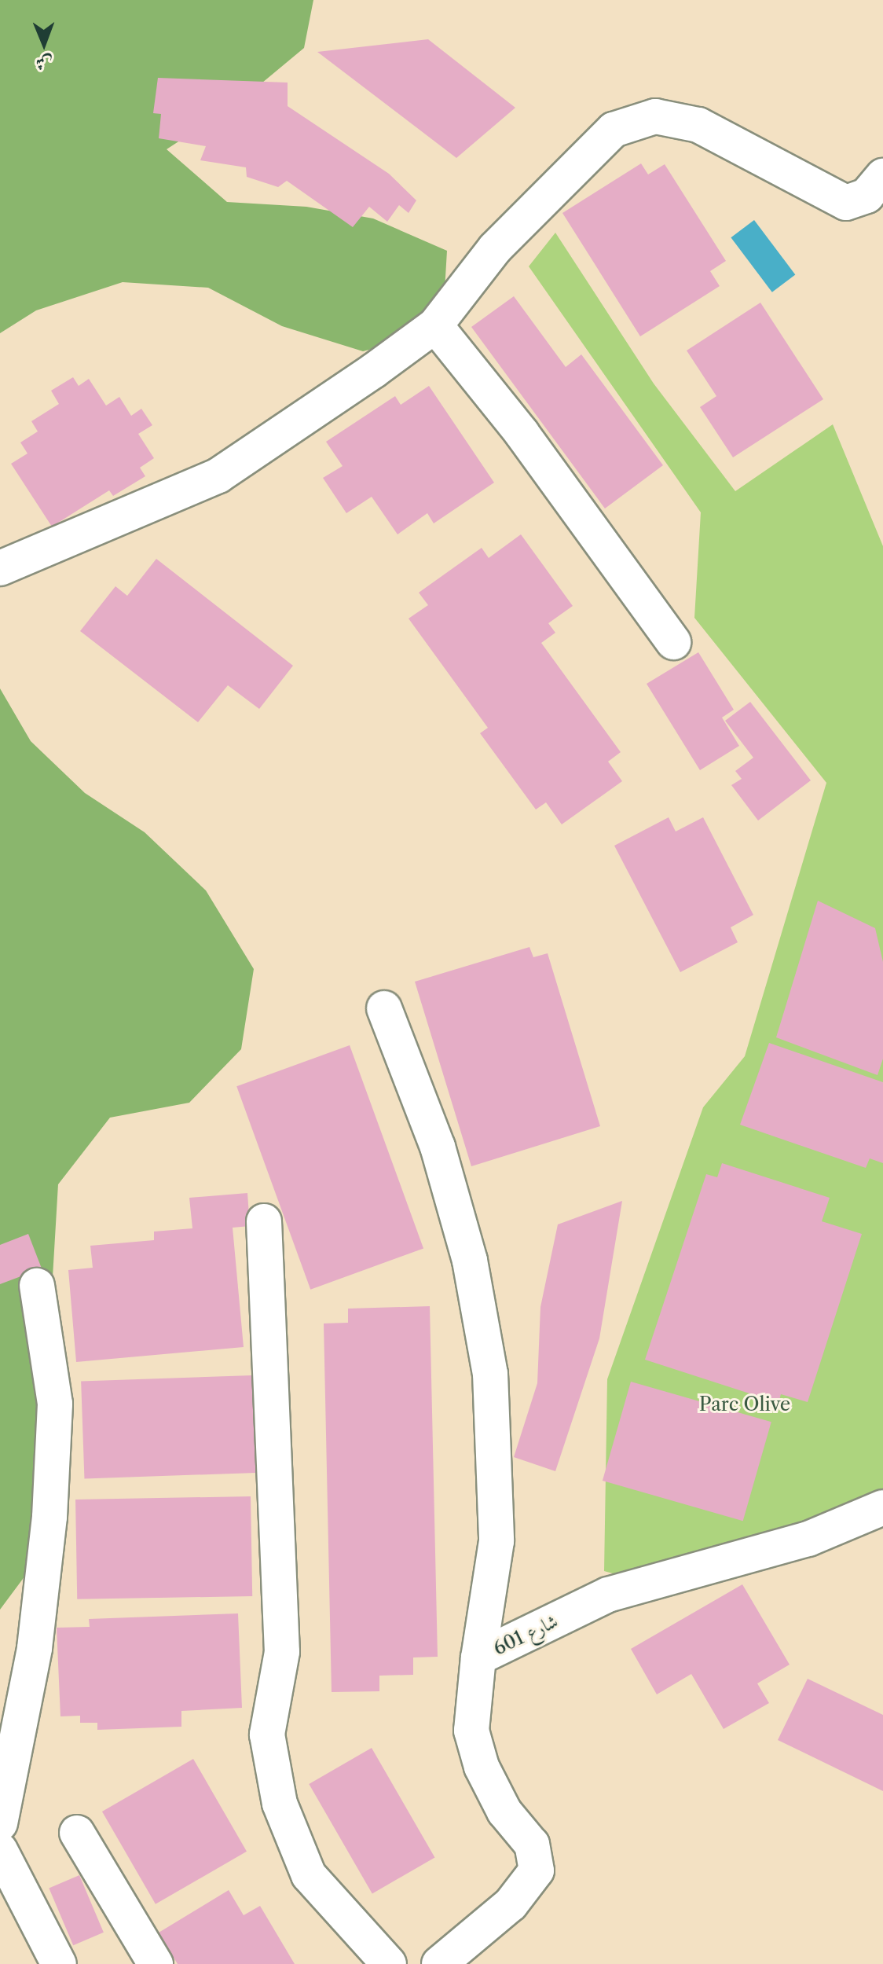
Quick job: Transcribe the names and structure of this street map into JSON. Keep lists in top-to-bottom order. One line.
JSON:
{"streets":{"street":["شارع 601"]},"parks":["Parc Olive"],"north":"bottom"}
